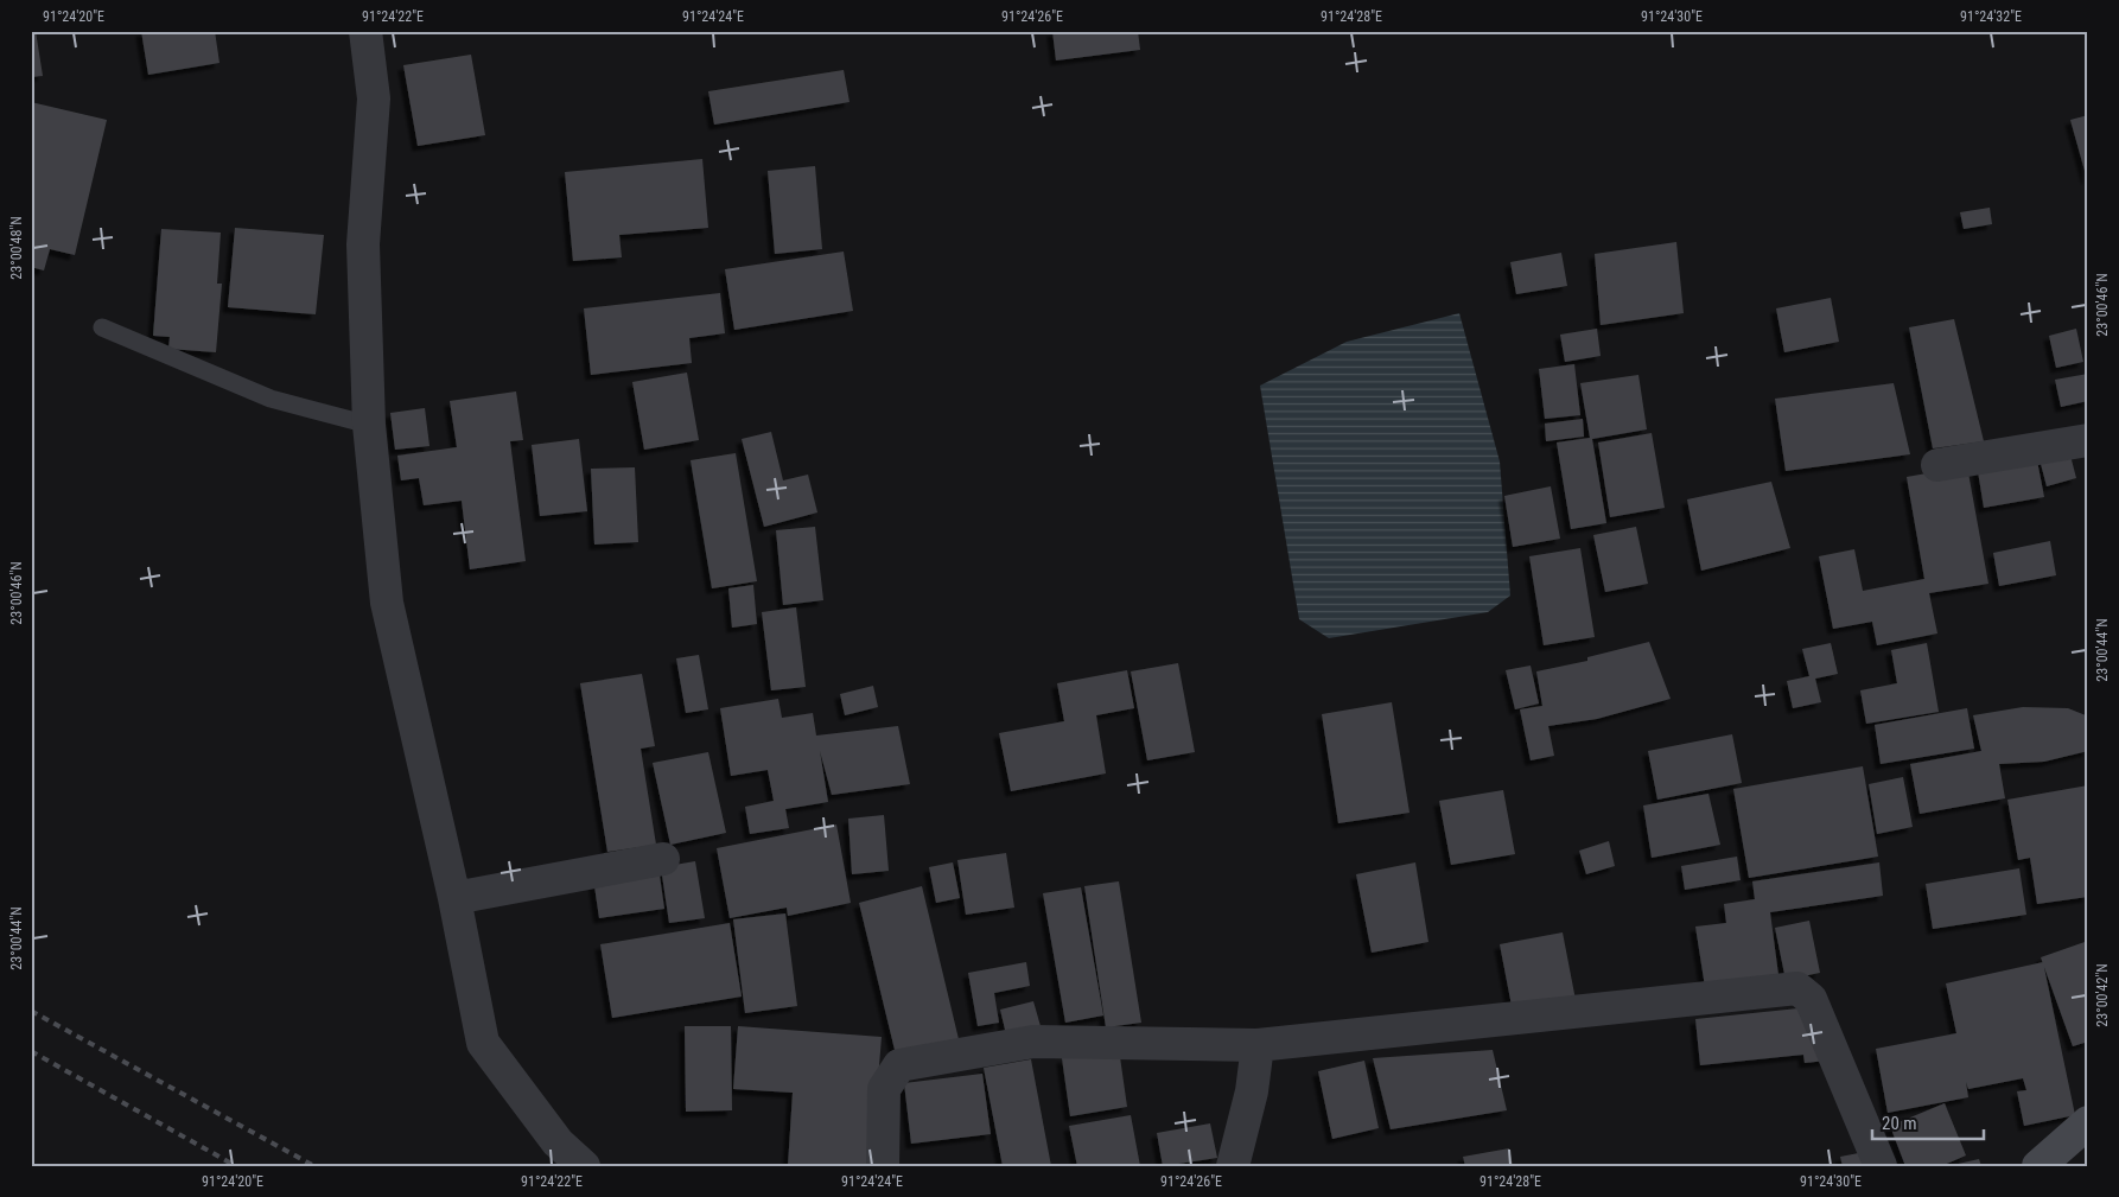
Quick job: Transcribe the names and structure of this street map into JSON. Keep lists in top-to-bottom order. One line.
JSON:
{"scale_bar":"20 m","coordinates":["91°24'20\"E","91°24'22\"E","91°24'24\"E","91°24'26\"E","91°24'28\"E","91°24'30\"E","91°24'32\"E","23°00'48\"N","23°00'46\"N","23°00'44\"N","23°00'42\"N"]}
